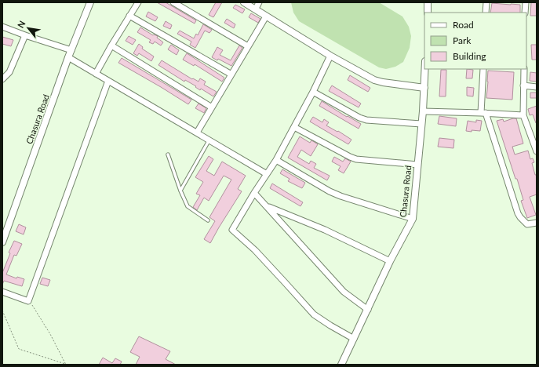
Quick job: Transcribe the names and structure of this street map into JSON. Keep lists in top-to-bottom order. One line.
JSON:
{"streets":{"street":["Chasura Road"]},"legend":["Road","Park","Building"],"north":"top left"}
